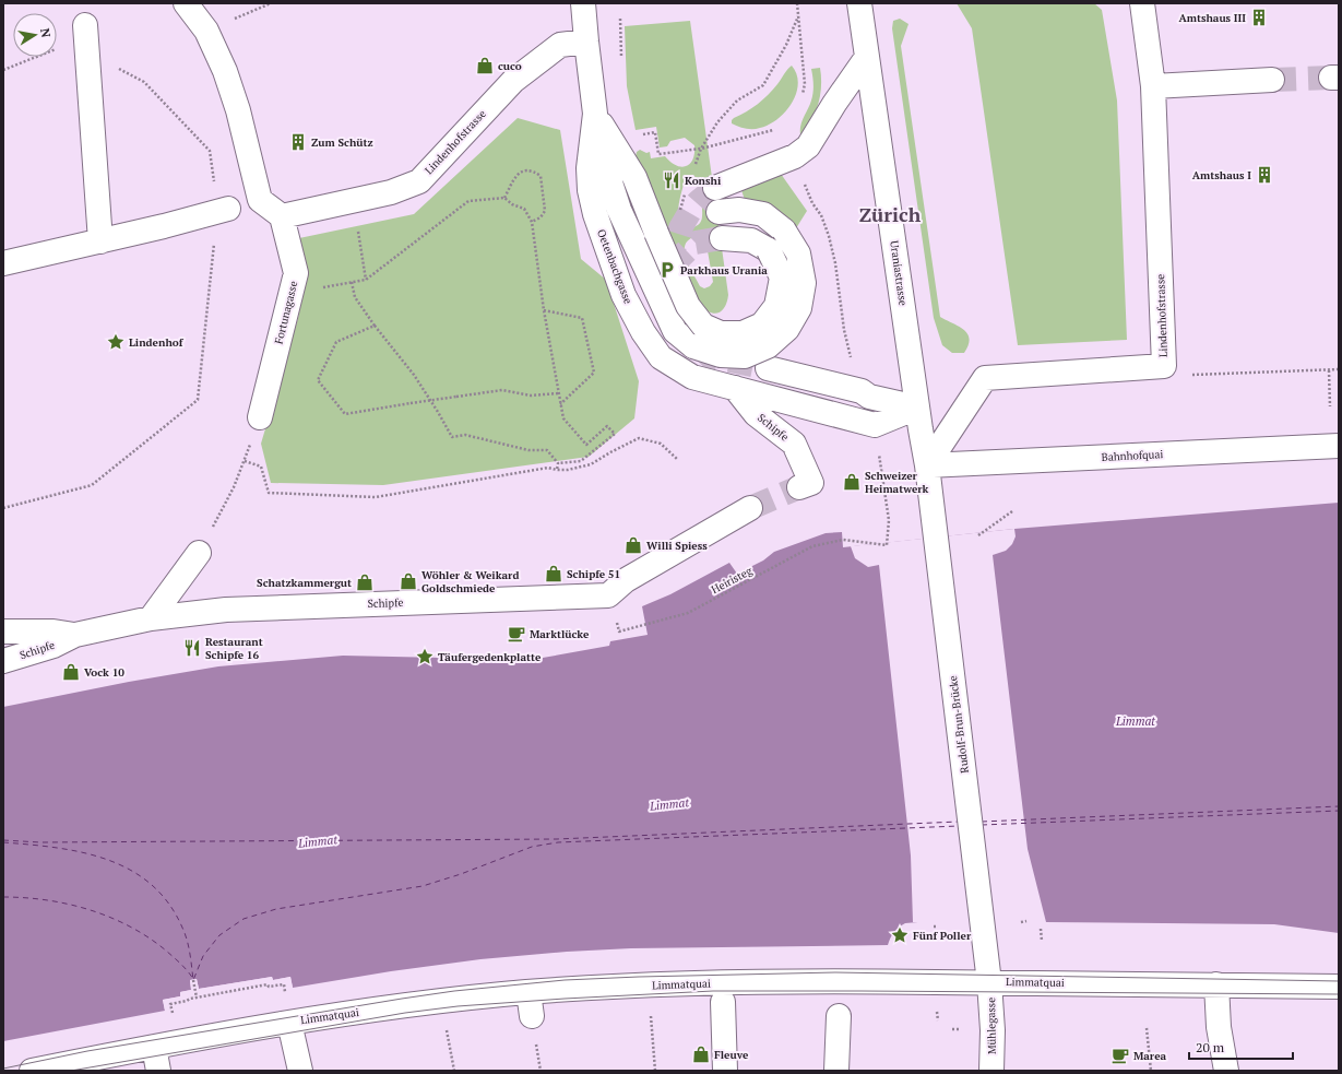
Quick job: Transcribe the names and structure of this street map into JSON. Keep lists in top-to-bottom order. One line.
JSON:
{"streets":{"street":["Lindenhofstrasse","Oetenbachgasse","Uraniastrasse","Fortunagasse","Schipfe","Bahnhofquai","Rudolf-Brun-Brücke","Limmatquai","Mühlegasse"],"path":["Heiristeg"]},"crossings":[["Lindenhofstrasse","Oetenbachgasse"],["Lindenhofstrasse","Uraniastrasse"],["Lindenhofstrasse","Fortunagasse"],["Lindenhofstrasse","Bahnhofquai"],["Lindenhofstrasse","Rudolf-Brun-Brücke"],["Oetenbachgasse","Schipfe"],["Oetenbachgasse","Heiristeg"],["Uraniastrasse","Bahnhofquai"],["Uraniastrasse","Rudolf-Brun-Brücke"],["Bahnhofquai","Rudolf-Brun-Brücke"],["Rudolf-Brun-Brücke","Limmatquai"],["Rudolf-Brun-Brücke","Mühlegasse"],["Limmatquai","Mühlegasse"]],"districts":["Zürich"],"water":["Limmat"],"places":{"building":["Amtshaus III","Zum Schütz","Amtshaus I"],"shop":["cuco","Schweizer Heimatwerk","Willi Spiess","Schipfe 51","Wöhler & Weikard Goldschmiede","Schatzkammergut","Vock 10","Fleuve"],"restaurant":["Konshi","Restaurant Schipfe 16"],"parking":["Parkhaus Urania"],"place":["Lindenhof","Täufergedenkplatte","Fünf Poller"],"cafe":["Marktlücke","Marea"]},"scale_bar":"20 m","north":"right"}
